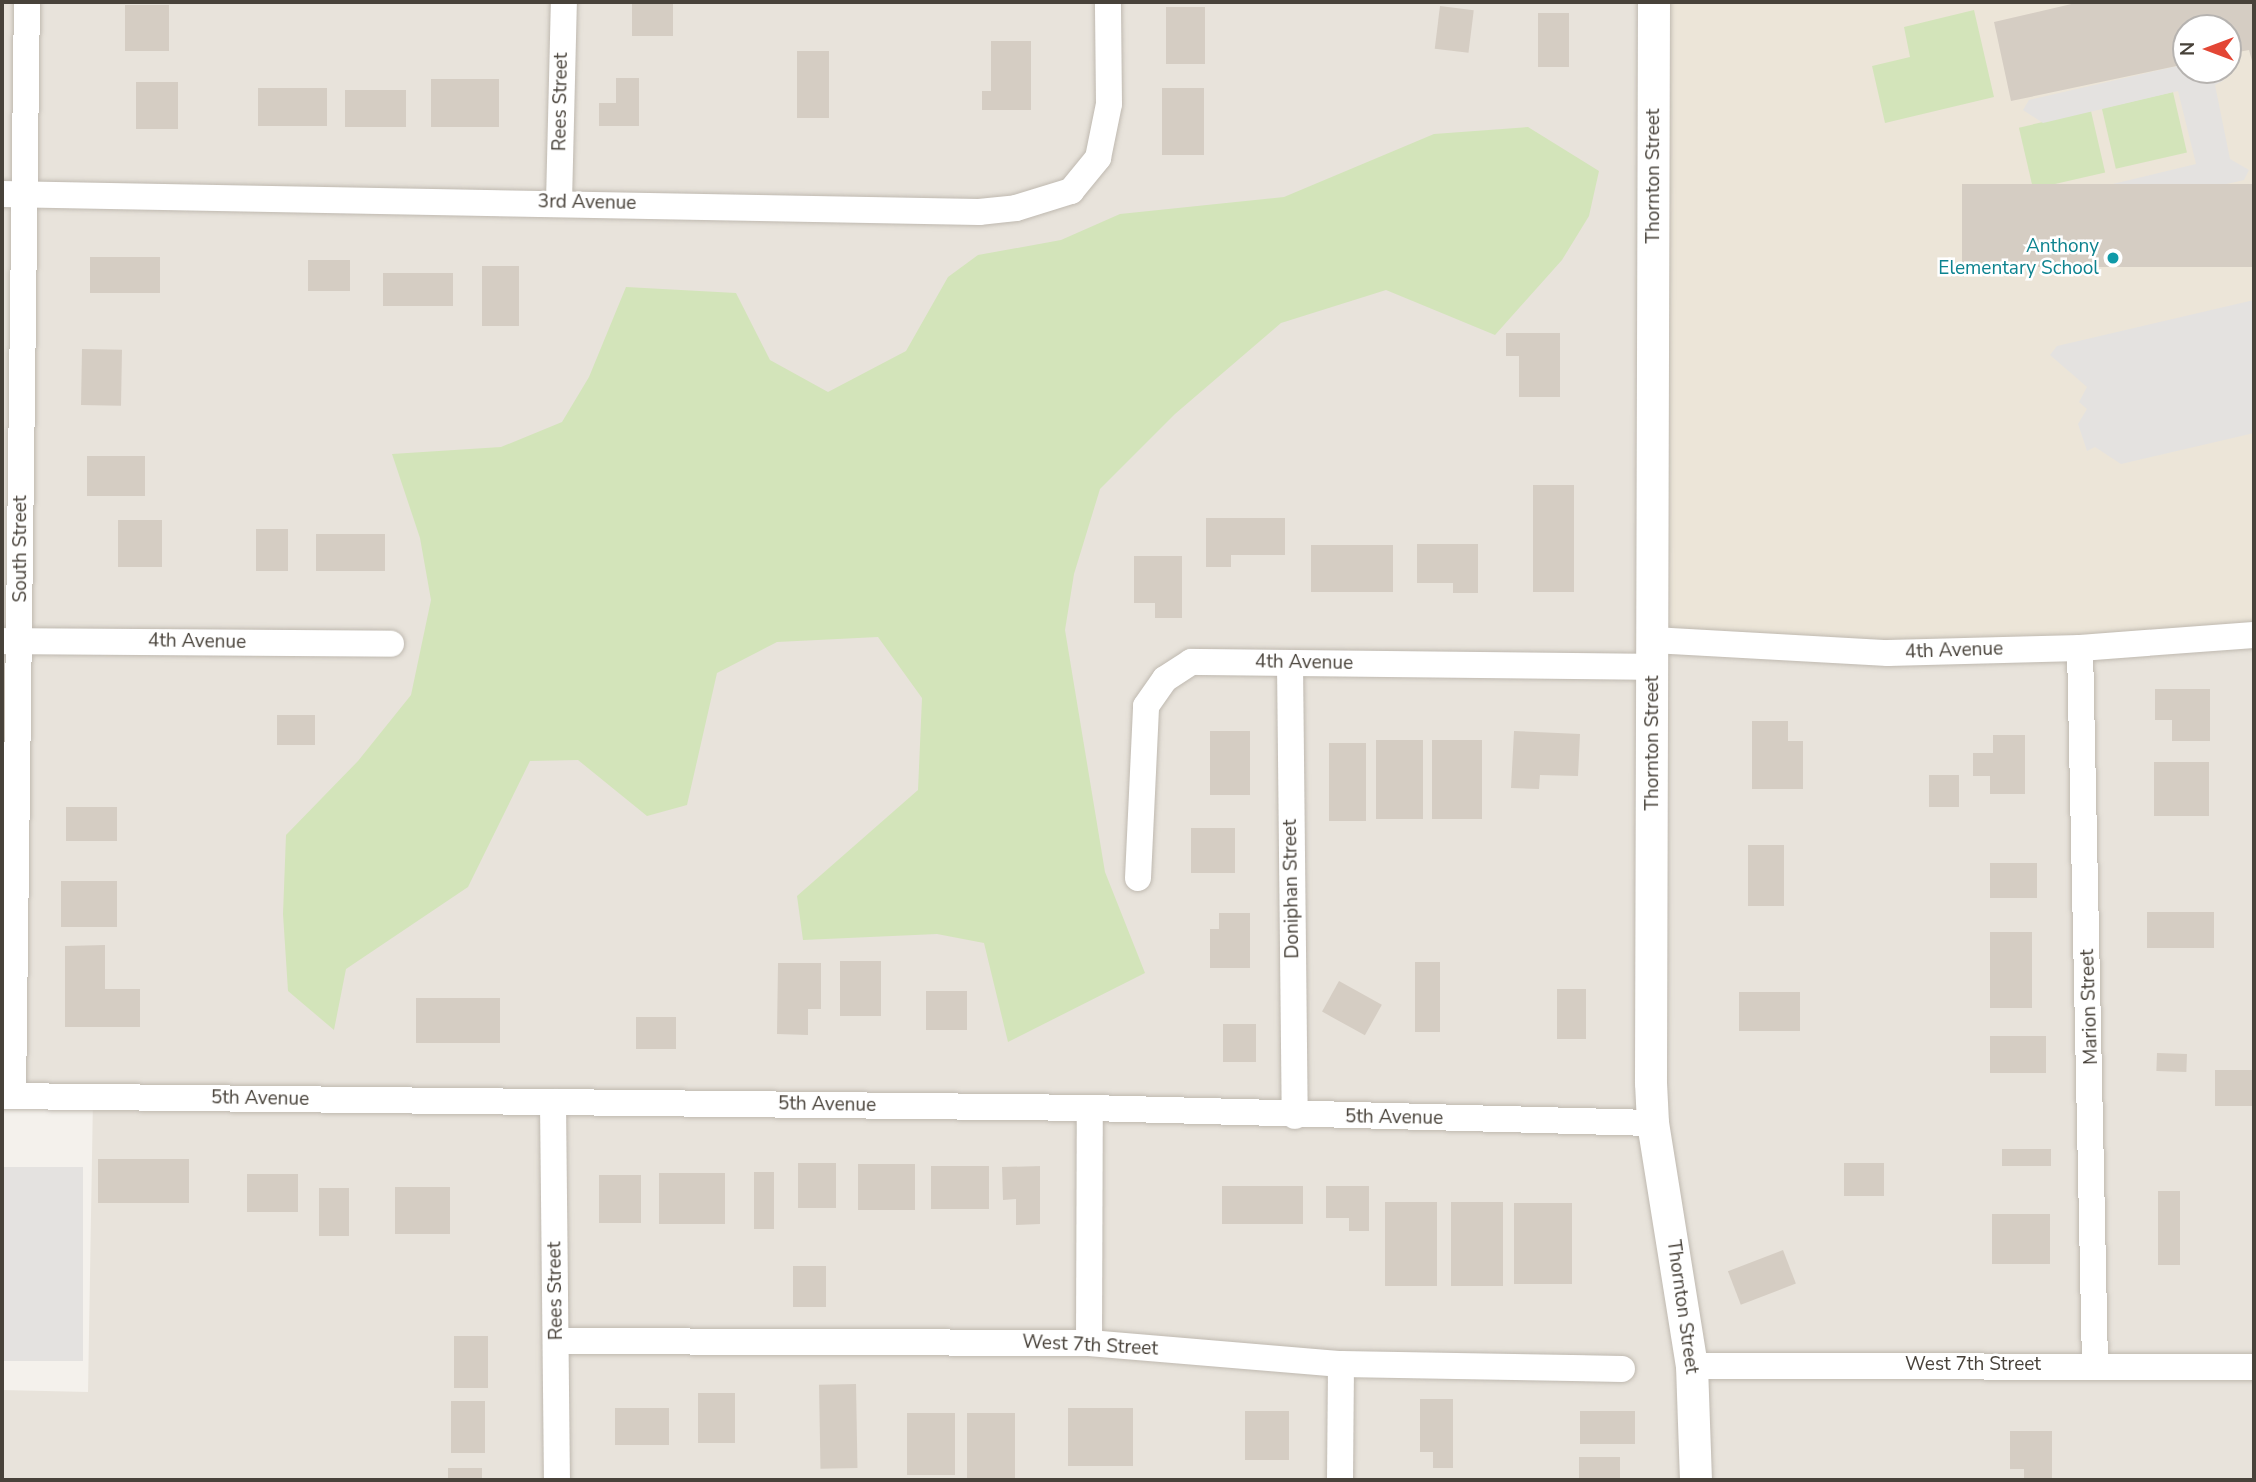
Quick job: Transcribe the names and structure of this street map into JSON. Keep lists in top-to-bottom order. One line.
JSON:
{"streets":{"street":["Rees Street","Thornton Street","3rd Avenue","South Street","4th Avenue","Doniphan Street","Marion Street","5th Avenue","West 7th Street"]},"crossings":[["Rees Street","3rd Avenue"],["Rees Street","5th Avenue"],["Rees Street","West 7th Street"],["Thornton Street","4th Avenue"],["Thornton Street","5th Avenue"],["Thornton Street","West 7th Street"],["3rd Avenue","South Street"],["South Street","4th Avenue"],["South Street","5th Avenue"],["4th Avenue","Doniphan Street"],["4th Avenue","Marion Street"],["Doniphan Street","5th Avenue"],["Marion Street","West 7th Street"]],"places":["Anthony Elementary School"],"north":"left"}
